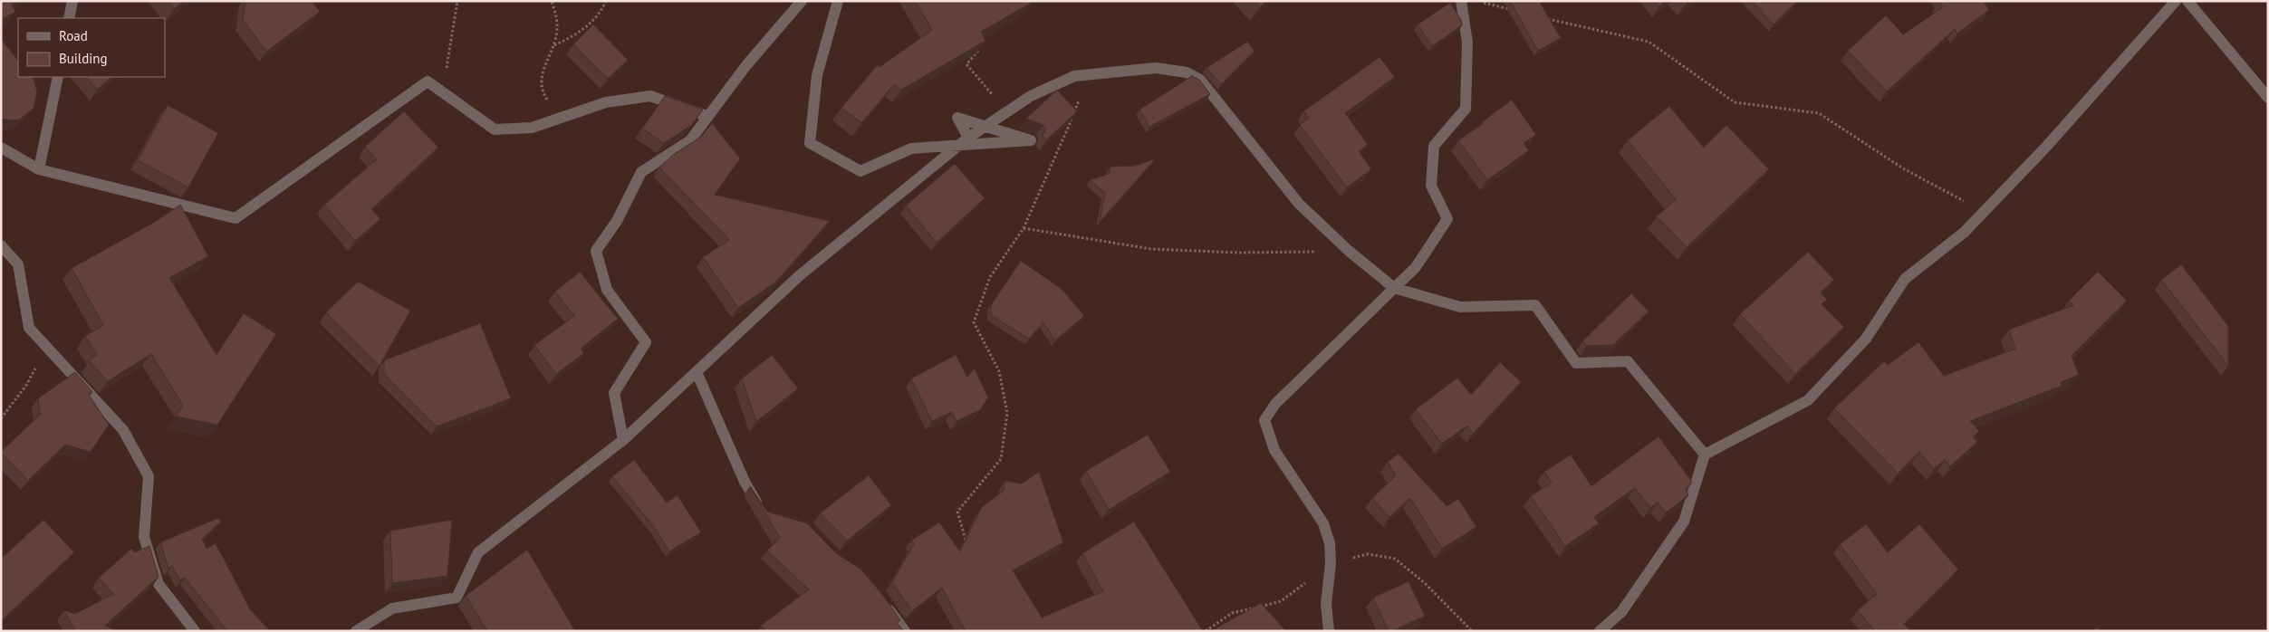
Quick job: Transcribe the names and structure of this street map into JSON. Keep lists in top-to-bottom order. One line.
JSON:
{"legend":["Road","Building"]}
